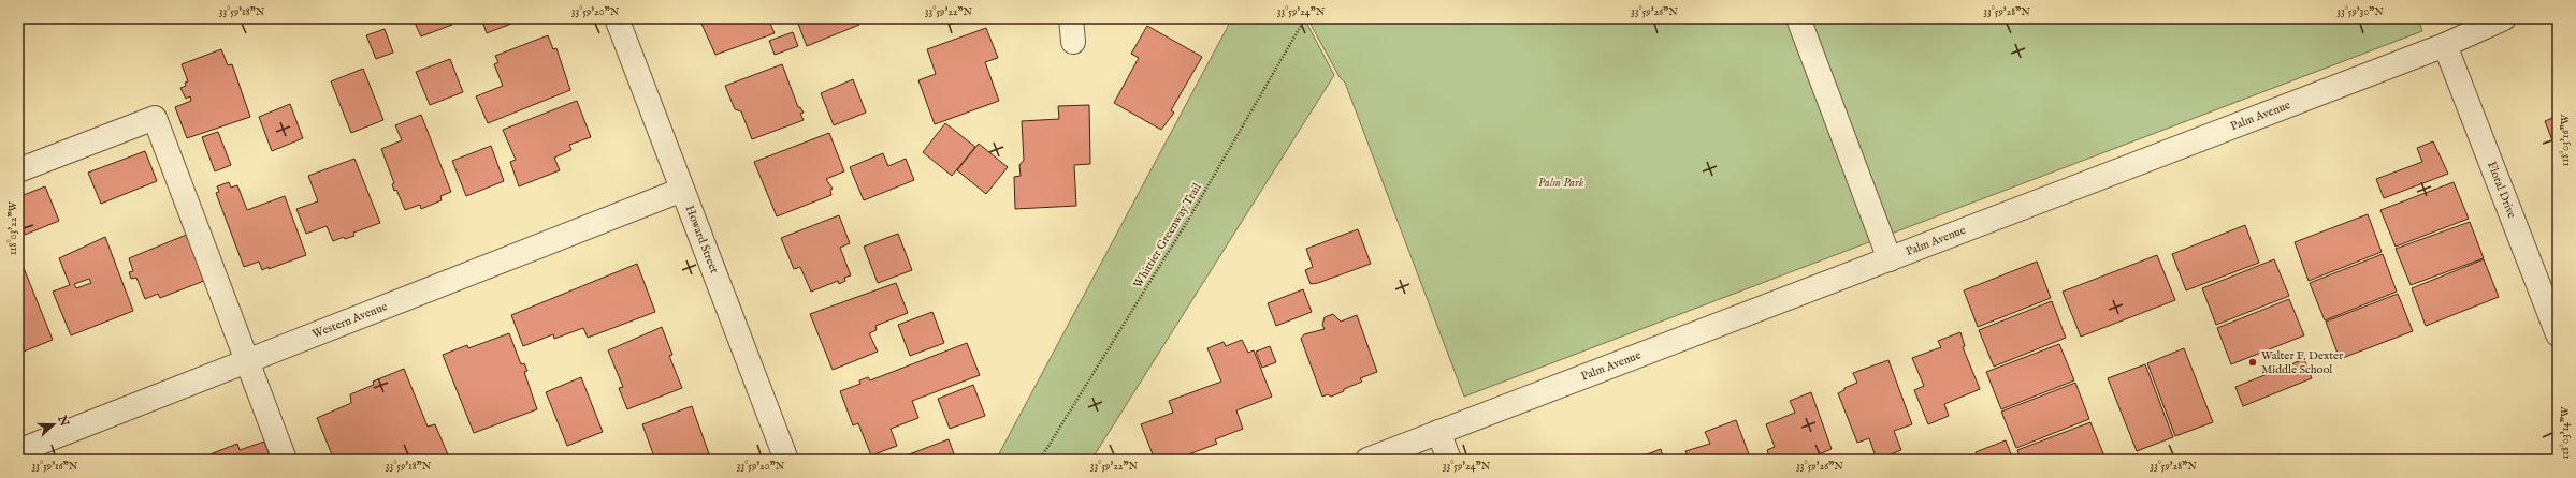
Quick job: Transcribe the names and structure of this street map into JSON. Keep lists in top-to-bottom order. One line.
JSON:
{"streets":{"street":["Palm Avenue","Floral Drive","Howard Street","Western Avenue"],"path":["Whittier Greenway Trail"]},"crossings":[["Palm Avenue","Floral Drive"],["Howard Street","Western Avenue"]],"parks":["Palm Park"],"places":["Walter F. Dexter Middle School"],"north":"right","coordinates":["33°59'18\"N","33°59'20\"N","33°59'22\"N","33°59'24\"N","33°59'26\"N","33°59'28\"N","33°59'30\"N","118°03'16\"W","118°03'22\"W","118°03'14\"W","33°59'16\"N"]}
